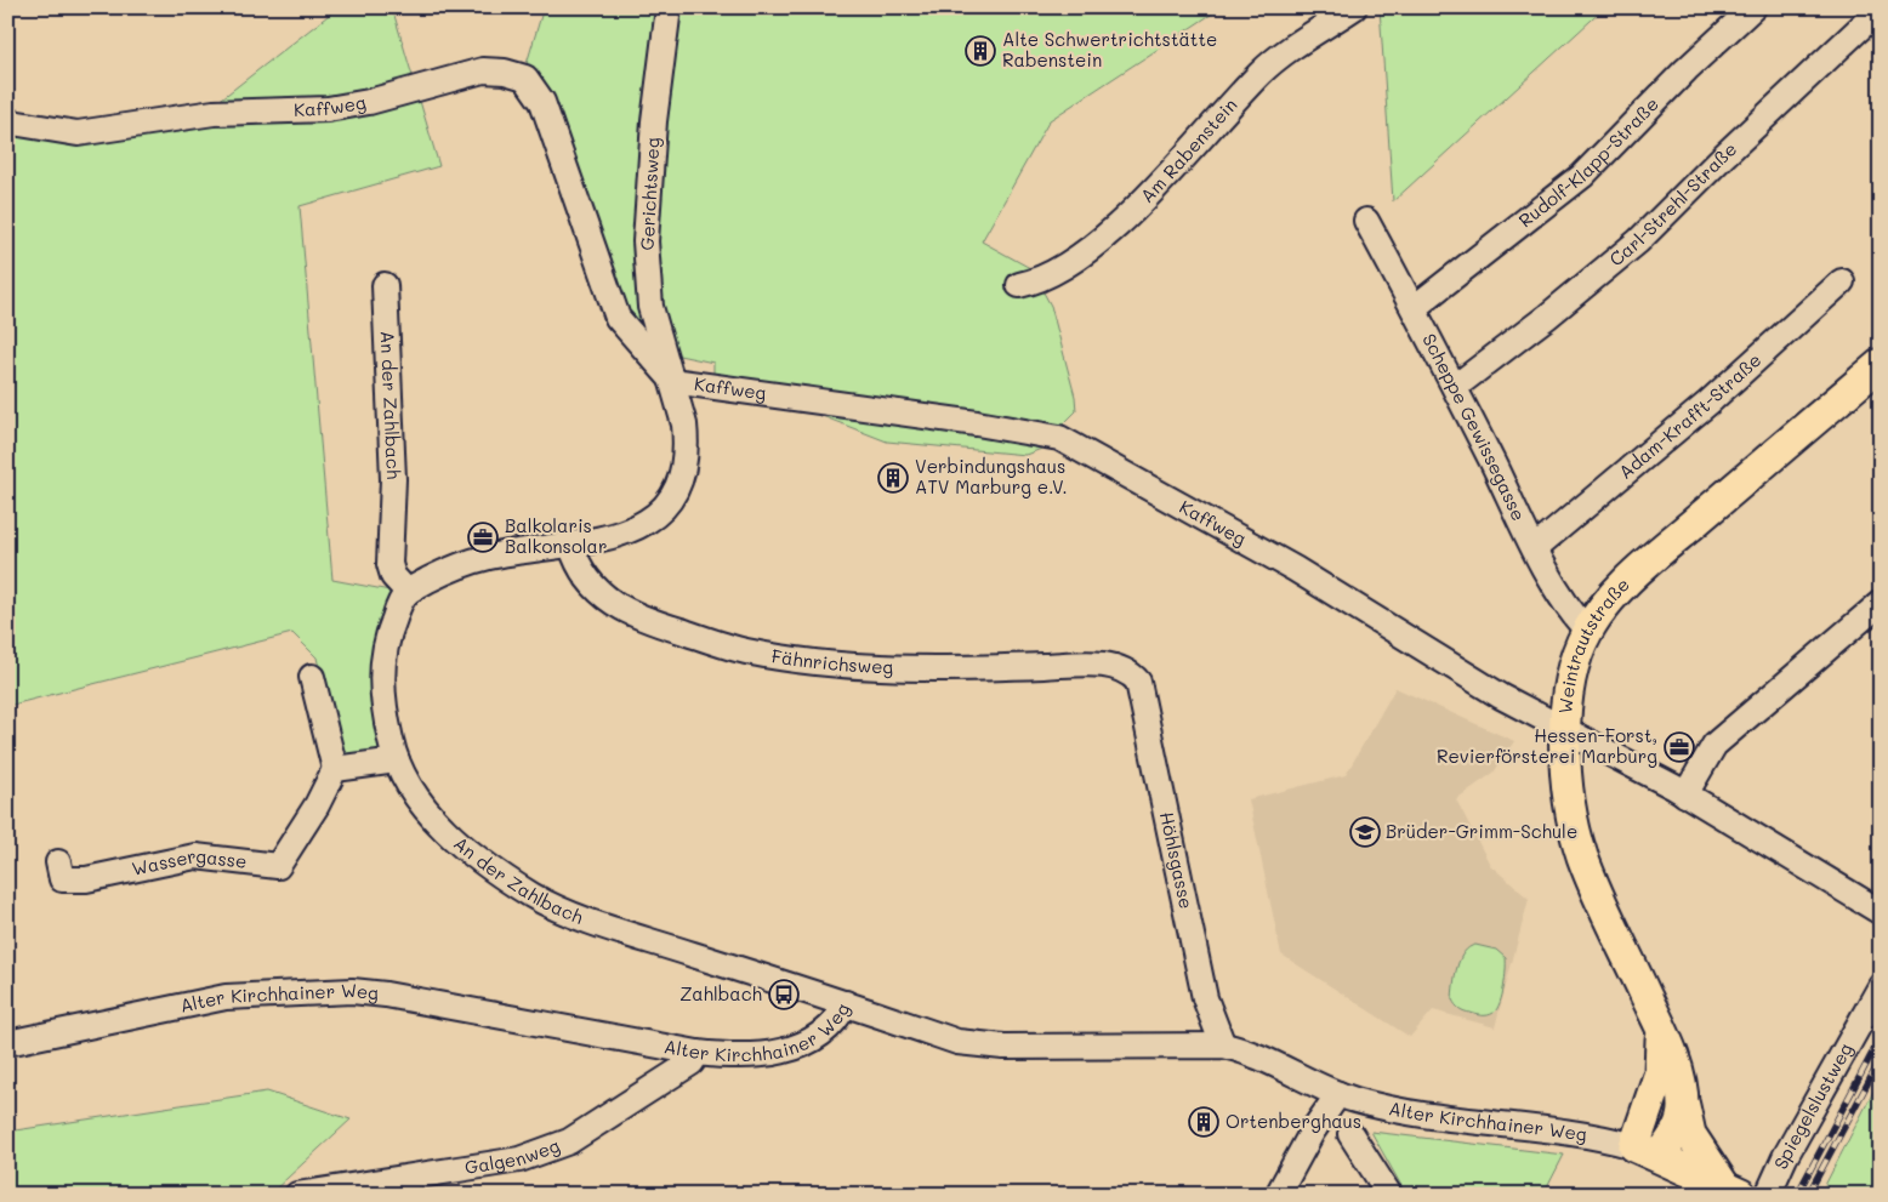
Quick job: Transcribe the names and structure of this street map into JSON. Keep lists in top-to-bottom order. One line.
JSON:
{"streets":{"main road":["Weintrautstraße"],"street":["Kaffweg","Am Rabenstein","Rudolf-Klapp-Straße","Gerichtsweg","Carl-Strehl-Straße","An der Zahlbach","Adam-Krafft-Straße","Scheppe Gewissegasse","Fähnrichsweg","Höhlsgasse","Wassergasse","Alter Kirchhainer Weg","Spiegelslustweg","Galgenweg"]},"crossings":[["Kaffweg","Gerichtsweg"],["Kaffweg","Weintrautstraße"],["Rudolf-Klapp-Straße","Scheppe Gewissegasse"],["Carl-Strehl-Straße","Scheppe Gewissegasse"],["An der Zahlbach","Alter Kirchhainer Weg"],["Adam-Krafft-Straße","Scheppe Gewissegasse"],["Scheppe Gewissegasse","Weintrautstraße"],["Weintrautstraße","Alter Kirchhainer Weg"],["Fähnrichsweg","Höhlsgasse"],["Höhlsgasse","Alter Kirchhainer Weg"],["Alter Kirchhainer Weg","Galgenweg"]],"places":{"building":["Alte Schwertrichtstätte Rabenstein","Verbindungshaus ATV Marburg e.V.","Ortenberghaus"],"office":["Balkolaris Balkonsolar","Hessen-Forst, Revierförsterei Marburg"],"school or university":["Brüder-Grimm-Schule"],"bus stop":["Zahlbach"]}}
